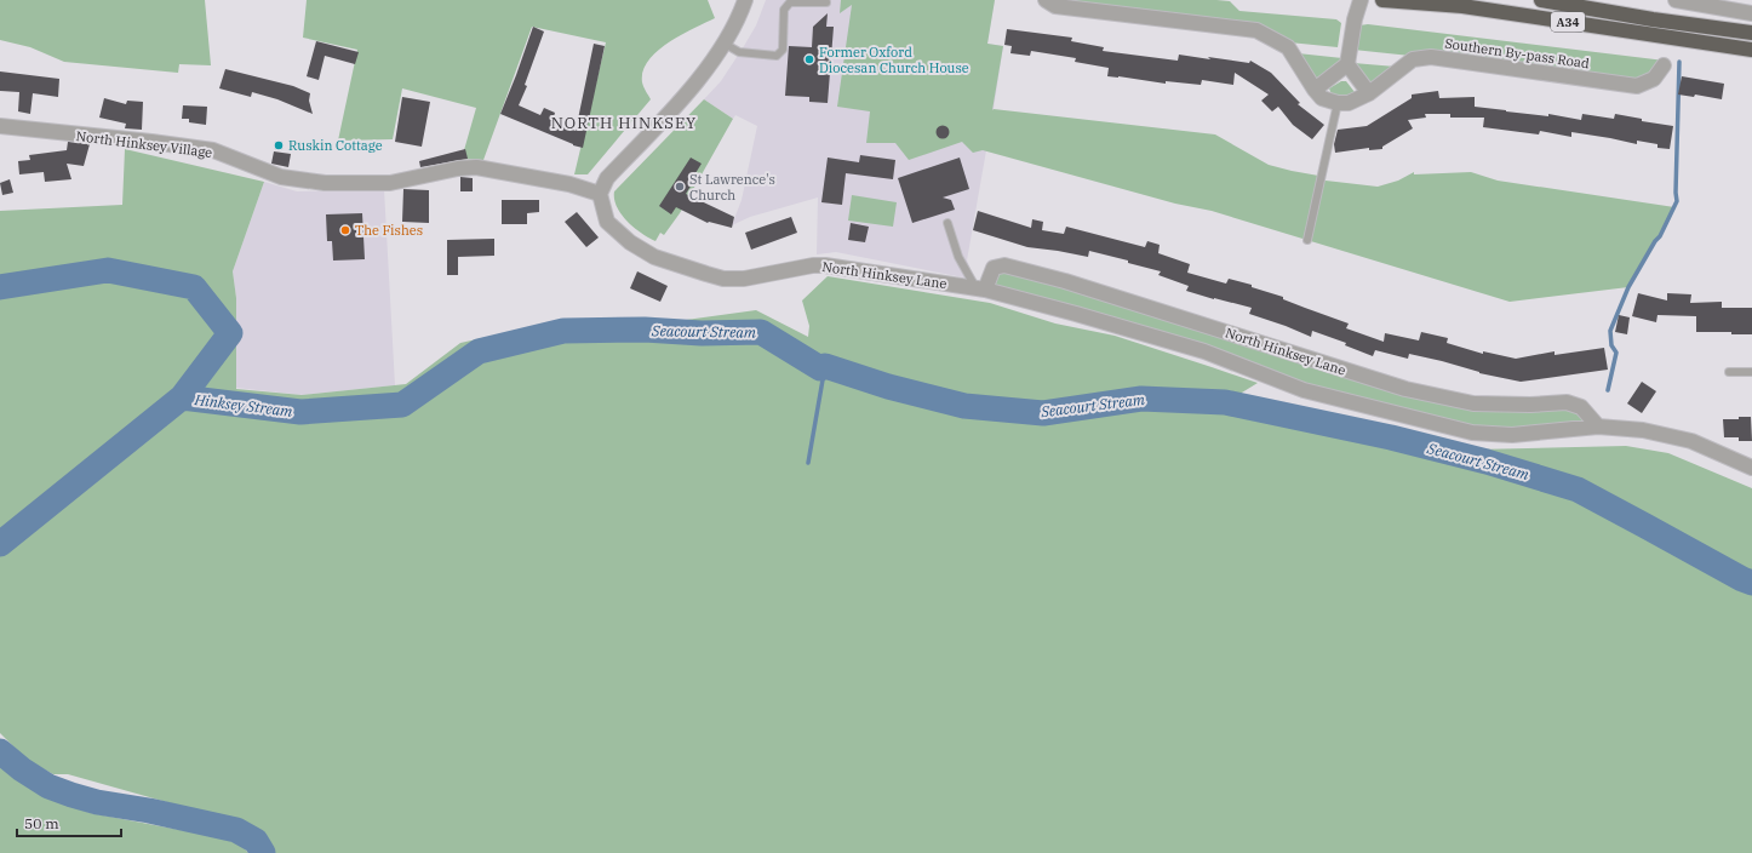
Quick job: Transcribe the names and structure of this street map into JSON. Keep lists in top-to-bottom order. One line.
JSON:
{"streets":{"highway":["A34"],"street":["Southern By-pass Road","North Hinksey Village","North Hinksey Lane"]},"crossings":[["North Hinksey Village","North Hinksey Lane"]],"districts":["NORTH HINKSEY"],"water":["Seacourt Stream","Hinksey Stream"],"places":["Former Oxford Diocesan Church House","Ruskin Cottage","St Lawrence's Church","The Fishes"],"scale_bar":"50 m"}
